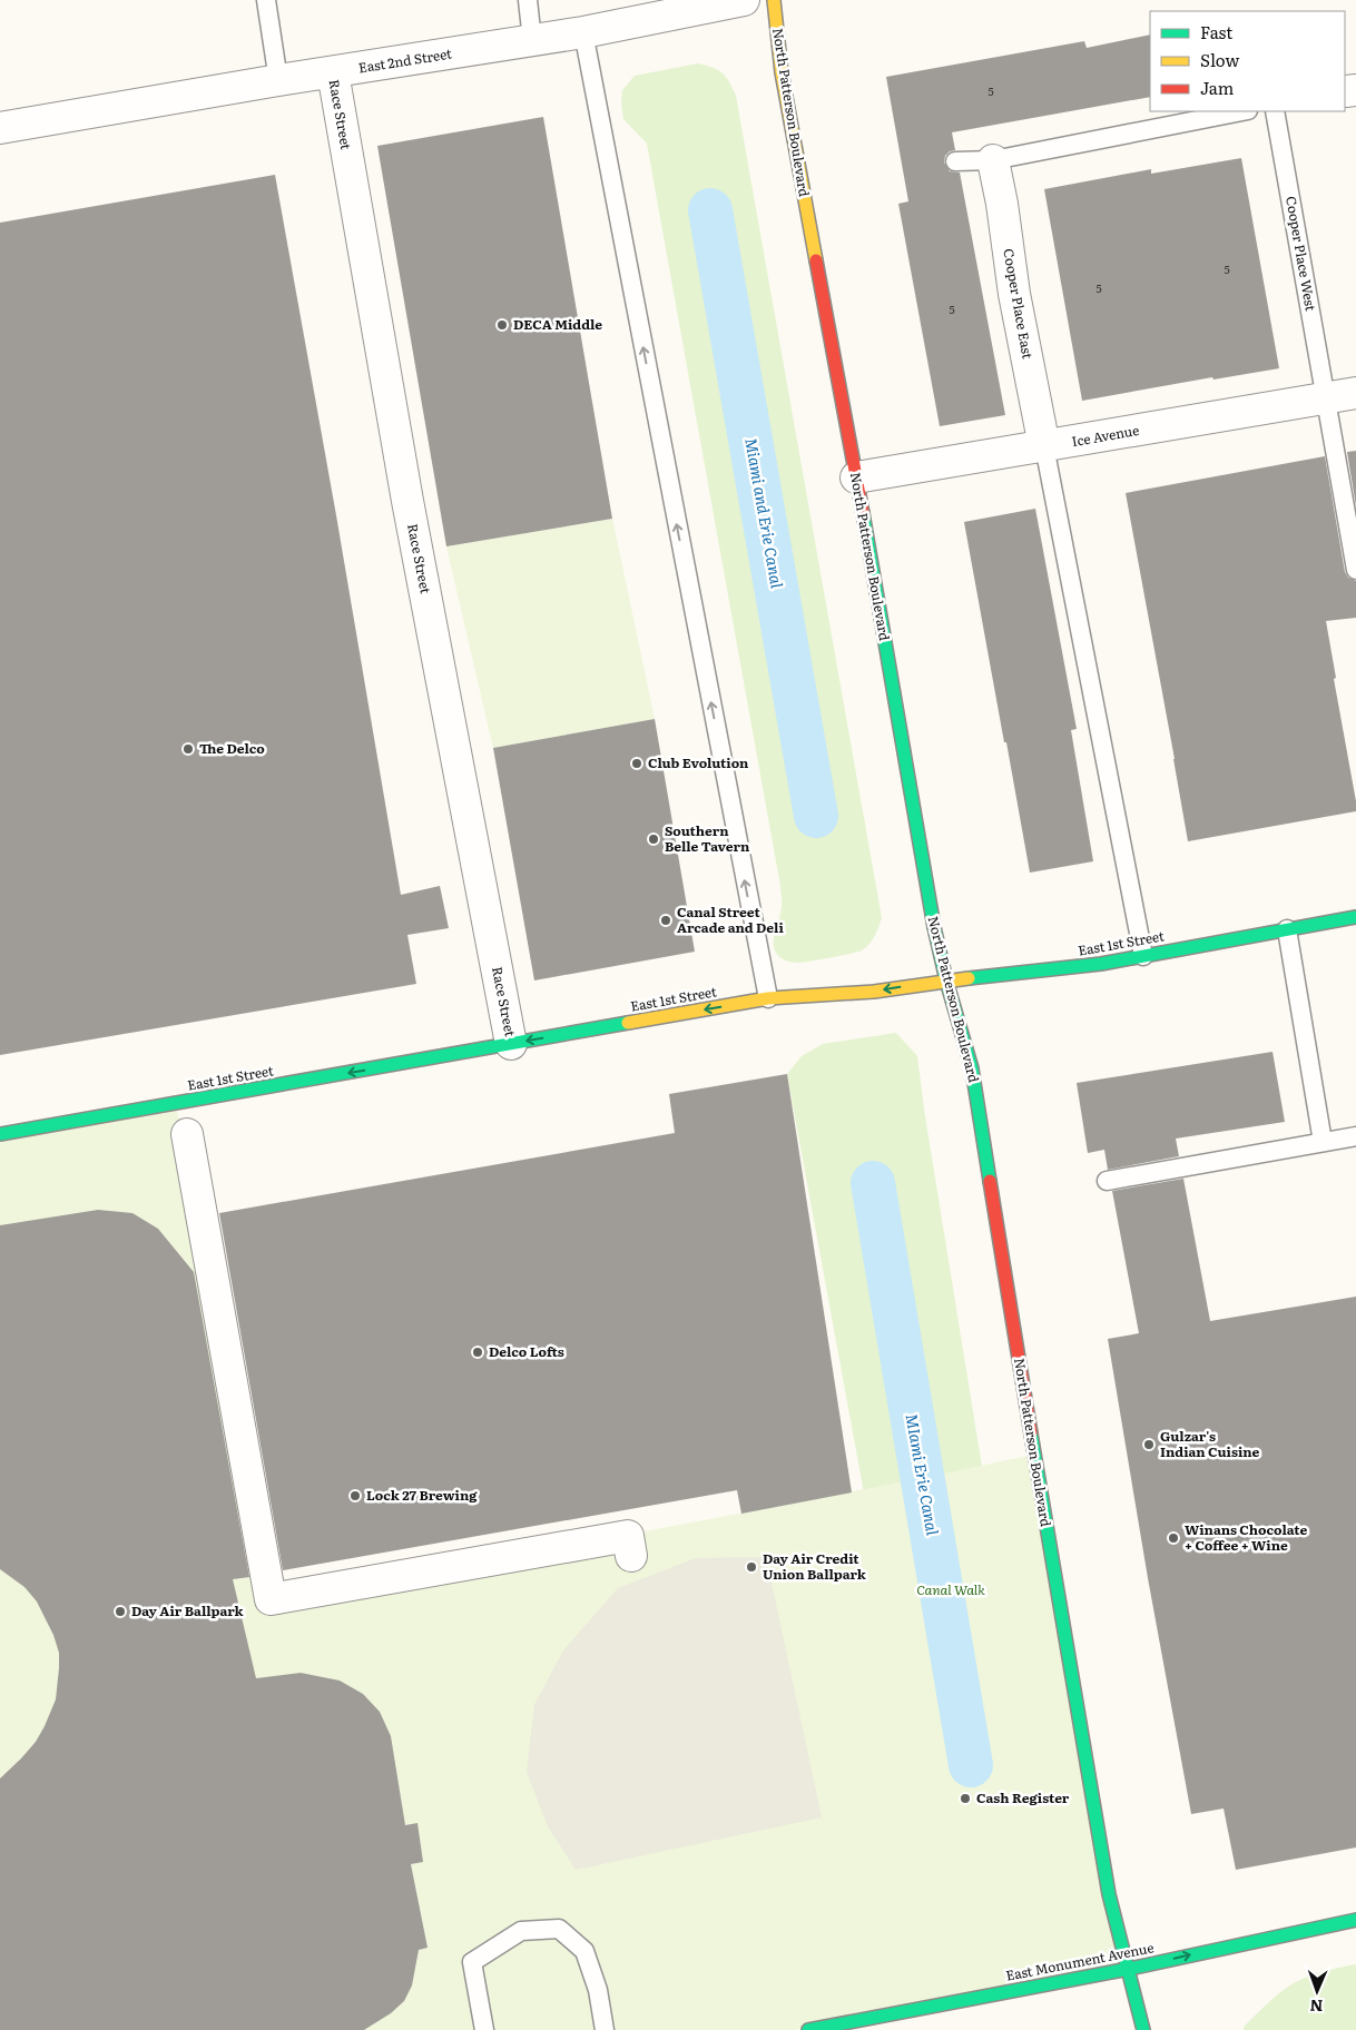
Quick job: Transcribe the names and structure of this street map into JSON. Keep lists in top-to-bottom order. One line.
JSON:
{"streets":{"main road":["North Patterson Boulevard","East 1st Street","East Monument Avenue"],"street":["East 2nd Street","Race Street","Cooper Place East","Ice Avenue"],"lane":["Cooper Place West"]},"crossings":[["East 2nd Street","Race Street"],["North Patterson Boulevard","Ice Avenue"],["North Patterson Boulevard","East 1st Street"],["North Patterson Boulevard","East Monument Avenue"],["Race Street","East 1st Street"],["Cooper Place West","Ice Avenue"],["Cooper Place East","Ice Avenue"]],"one_way":["East 1st Street","East Monument Avenue"],"water":["Miami and Erie Canal","MIami Erie Canal"],"parks":["Canal Walk"],"places":["DECA Middle","The Delco","Club Evolution","Southern Belle Tavern","Canal Street Arcade and Deli","Delco Lofts","Gulzar's Indian Cuisine","Lock 27 Brewing","Winans Chocolate + Coffee + Wine","Day Air Credit Union Ballpark","Day Air Ballpark","Cash Register"],"house_numbers":["5","5","5","5"],"legend":["Fast","Slow","Jam"],"north":"bottom"}
